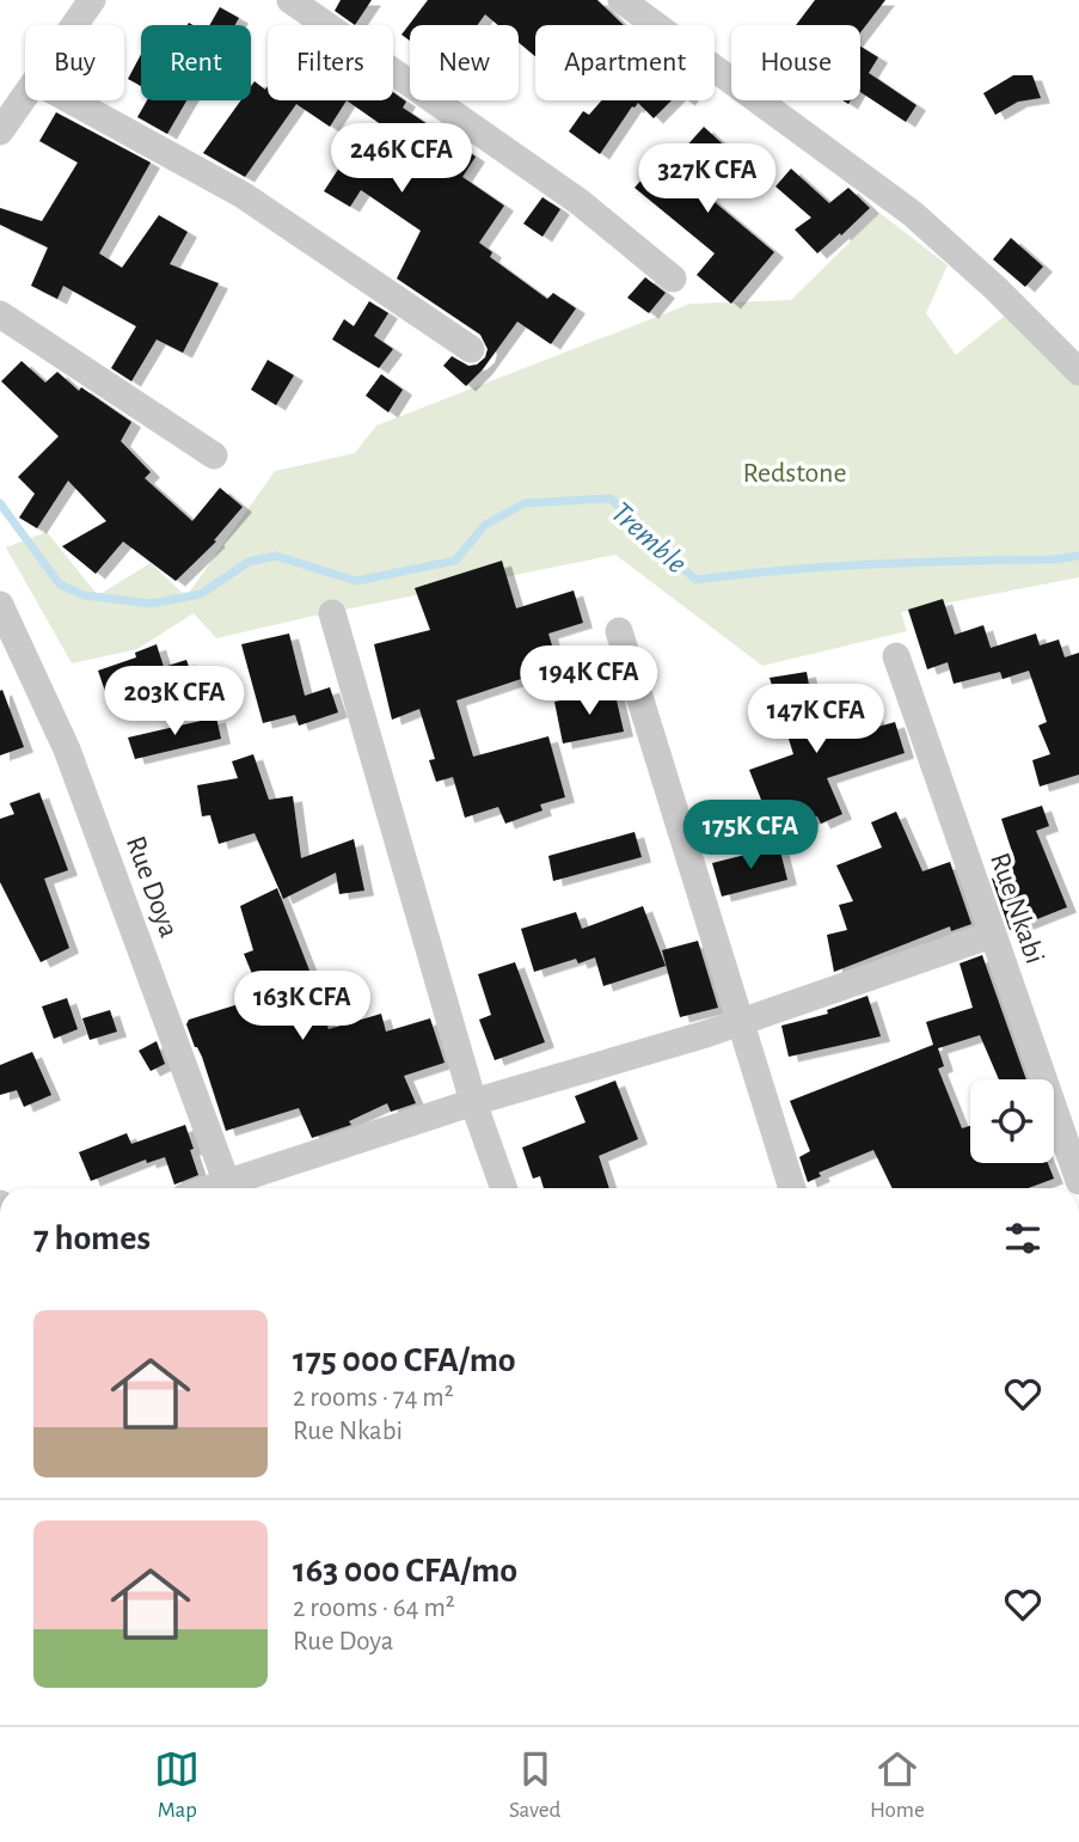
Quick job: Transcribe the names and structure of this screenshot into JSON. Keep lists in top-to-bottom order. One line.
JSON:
{"streets":{"street":["Rue Doya","Rue Nkabi"]},"water":["Tremble"],"parks":["Redstone"],"page":{"chip":["Buy","Rent","Filters","New","Apartment","House"],"price":["246K CFA","327K CFA","194K CFA","203K CFA","147K CFA","175K CFA","163K CFA"],"heading":"7 homes","list":[{"name":"175 000 CFA/mo","note":"2 rooms · 74 m² · Rue Nkabi"},{"name":"163 000 CFA/mo","note":"2 rooms · 64 m² · Rue Doya"}],"tabs":["Map","Saved","Home"]}}
